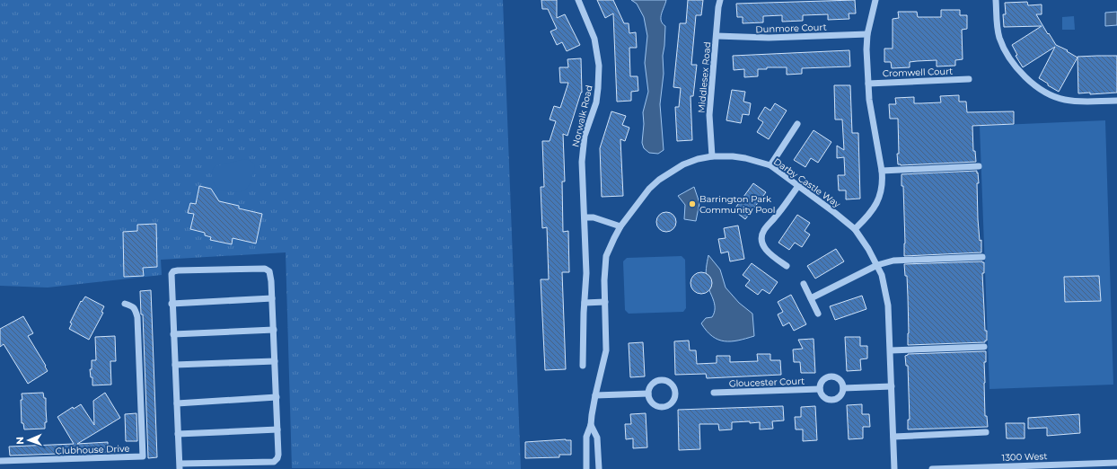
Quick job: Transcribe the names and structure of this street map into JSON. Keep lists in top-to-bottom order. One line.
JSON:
{"streets":{"street":["Dunmore Court","Cromwell Court","Middlesex Road","Norwalk Road","Darby Castle Way","Gloucester Court","Clubhouse Drive","1300 West"]},"crossings":[["Dunmore Court","Middlesex Road"],["Middlesex Road","Darby Castle Way"]],"places":["Barrington Park Community Pool"],"north":"left"}
